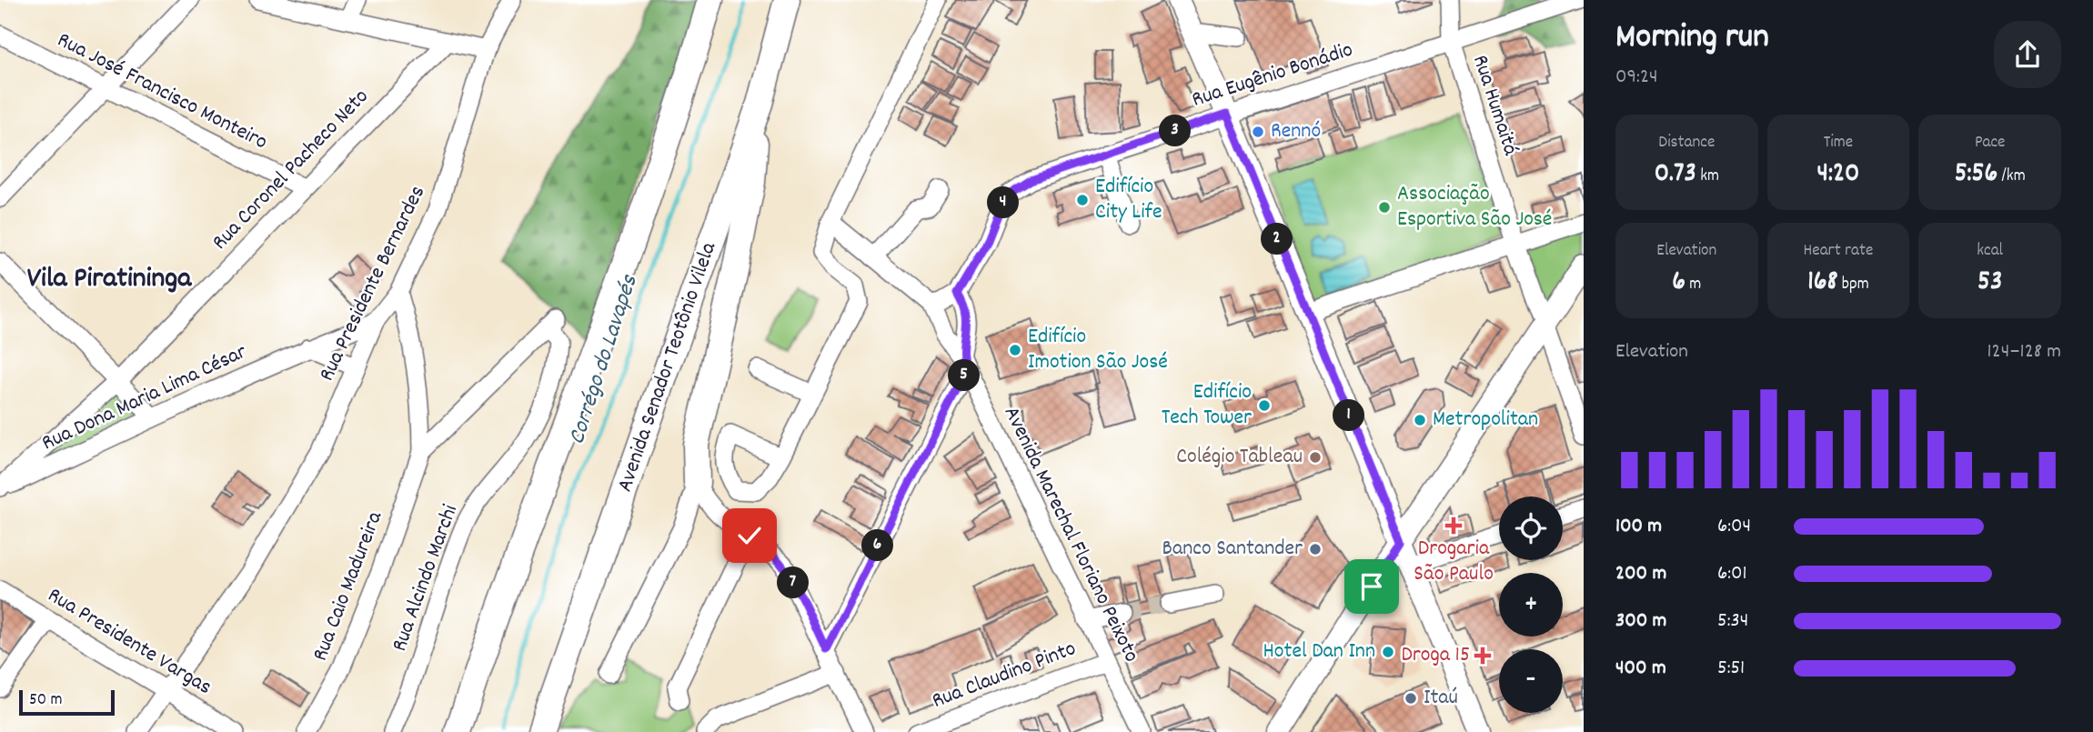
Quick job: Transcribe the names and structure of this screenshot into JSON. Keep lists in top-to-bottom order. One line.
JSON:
{"streets":{"highway":["Avenida Senador Teotônio Vilela"],"street":["Rua Eugênio Bonádio","Rua José Francisco Monteiro","Rua Humaitá","Rua Coronel Pacheco Neto","Rua Presidente Bernardes","Rua Dona Maria Lima César","Avenida Marechal Floriano Peixoto","Rua Alcindo Marchi","Rua Caio Madureira","Rua Presidente Vargas","Rua Claudino Pinto"]},"crossings":[["Rua Eugênio Bonádio","Rua Humaitá"],["Rua José Francisco Monteiro","Rua Coronel Pacheco Neto"],["Rua Coronel Pacheco Neto","Rua Dona Maria Lima César"],["Rua Presidente Bernardes","Rua Dona Maria Lima César"],["Rua Presidente Bernardes","Rua Caio Madureira"],["Rua Presidente Bernardes","Rua Presidente Vargas"],["Avenida Marechal Floriano Peixoto","Rua Claudino Pinto"],["Rua Alcindo Marchi","Rua Caio Madureira"]],"districts":["Vila Piratininga"],"water":["Corrégo do Lavapés"],"places":{"other":["Rennó","Edifício City Life","Associação Esportiva São José","Edifício Imotion São José","Edifício Tech Tower","Metropolitan","Colégio Tableau","Banco Santander","Hotel Dan Inn","Itaú"],"health":["Drogaria São Paulo","Droga 15"]},"scale_bar":"50 m","page":{"heading":["Morning run","09:24"],"stats":[["Distance","0.73 km"],["Time","4:20"],["Pace","5:56 /km"],["Elevation","6 m"],["Heart rate","168 bpm"],["kcal","53"]],"pins":["3","4","2","5","1","6","7"],"chart":["Elevation","124–128 m"],"map_buttons":["+","−"],"list":[{"name":"100 m","note":"6:04"},{"name":"200 m","note":"6:01"},{"name":"300 m","note":"5:34"},{"name":"400 m","note":"5:51"}],"scale":"50 m"}}
